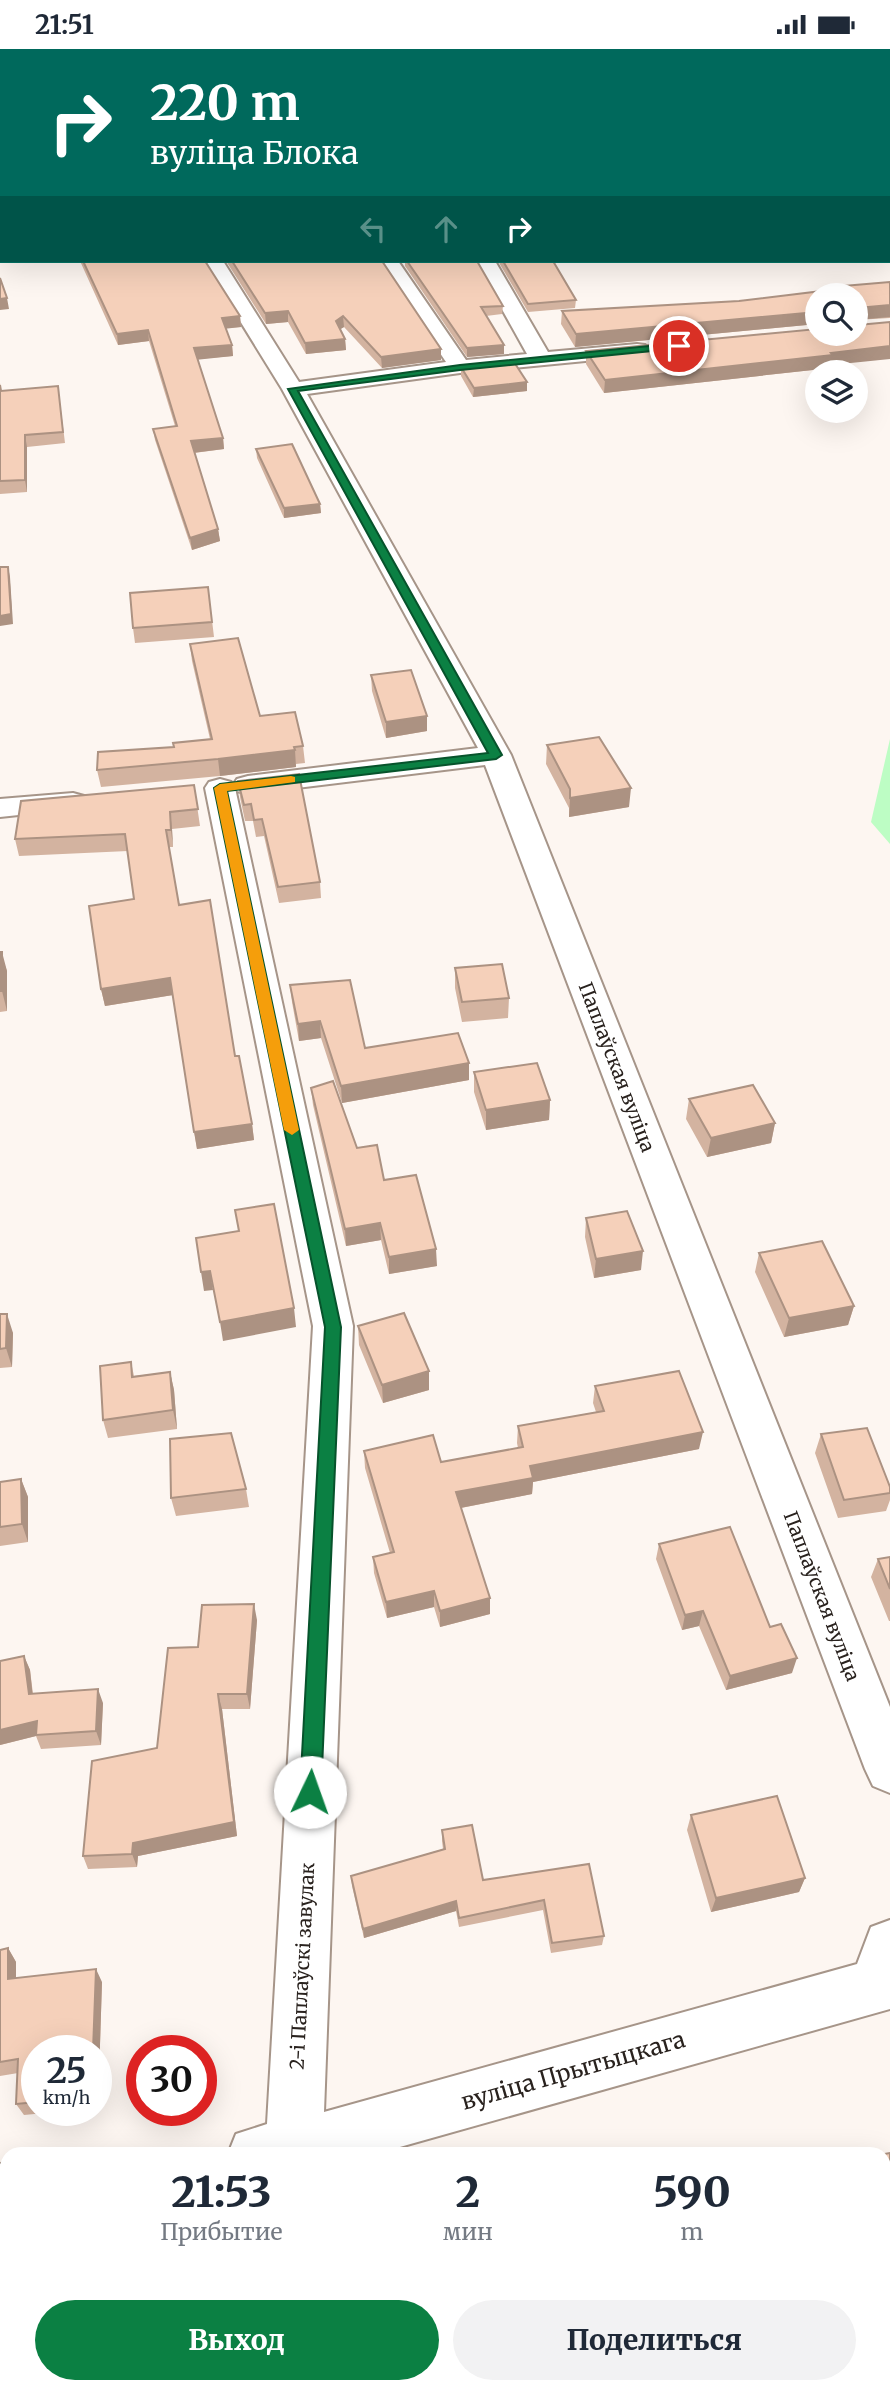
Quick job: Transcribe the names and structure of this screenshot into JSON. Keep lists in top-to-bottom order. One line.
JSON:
{"streets":{"street":["Паплаўская вуліца","2-і Паплаўскі завулак","вуліца Прытыцкага"]},"crossings":[["Паплаўская вуліца","2-і Паплаўскі завулак"]],"page":{"status":"21:51","turn":["220 m","вуліца Блока"],"speed":"25 km/h","limit":"30","eta":["21:53","Прибытие","2","мин","590","m"],"buttons":["Выход","Поделиться"]}}
